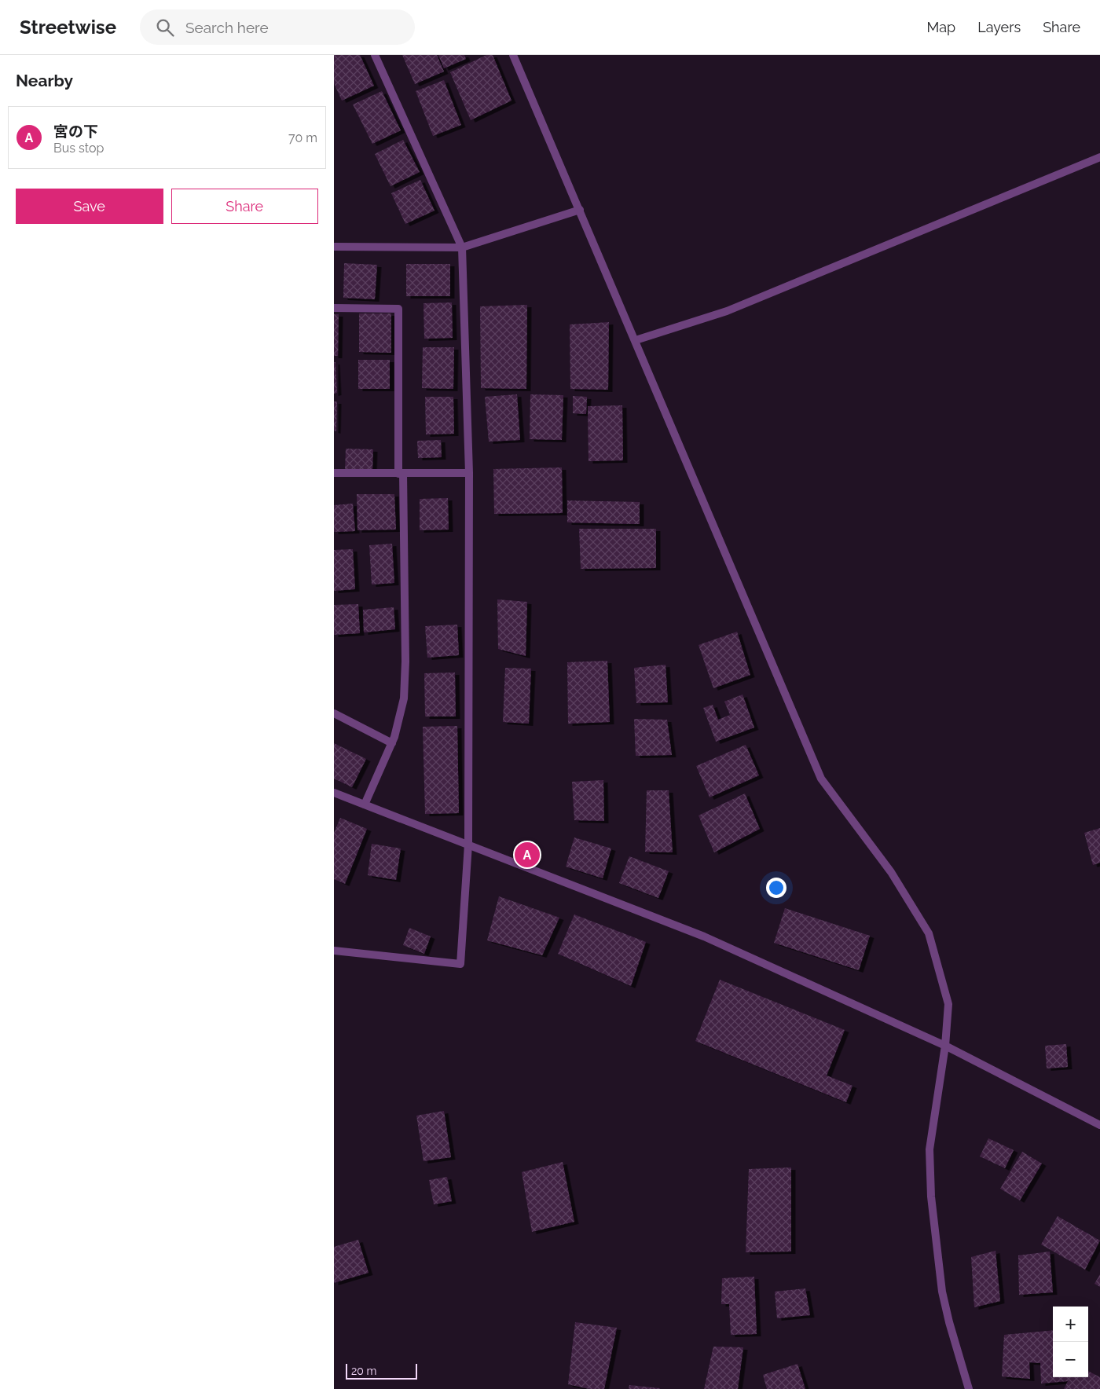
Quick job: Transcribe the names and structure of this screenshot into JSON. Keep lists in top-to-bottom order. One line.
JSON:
{"scale_bar":"20 m","page":{"header":"Streetwise","search":"Search here","nav":["Map","Layers","Share"],"heading":"Nearby","list":[{"mark":"A","name":"宮の下","note":"Bus stop","value":"70 m"}],"buttons":["Save","Share"],"pins":"A","map_buttons":["+","−"],"scale":"20 m"}}
